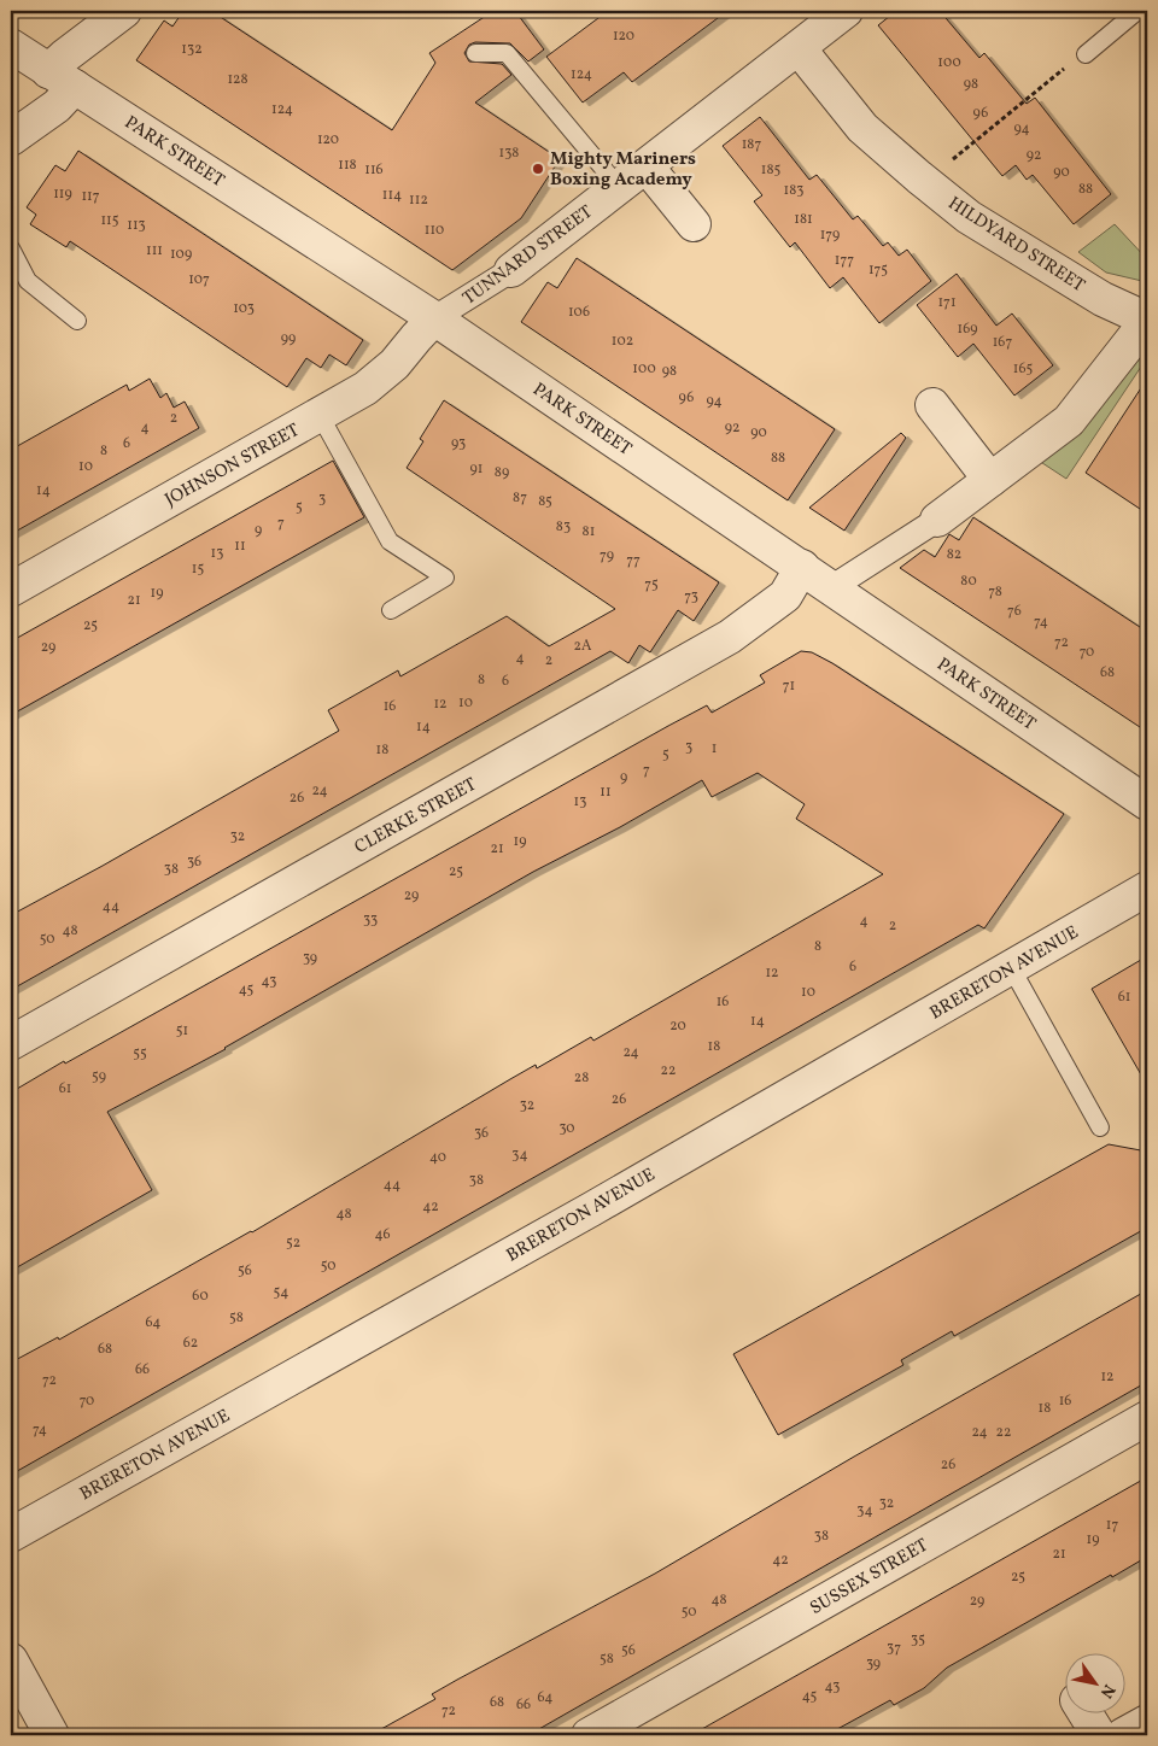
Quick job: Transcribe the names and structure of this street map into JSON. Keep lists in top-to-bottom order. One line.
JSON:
{"streets":{"street":["PARK STREET","HILDYARD STREET","TUNNARD STREET","JOHNSON STREET","CLERKE STREET","BRERETON AVENUE","SUSSEX STREET"]},"crossings":[["PARK STREET","TUNNARD STREET"],["PARK STREET","JOHNSON STREET"],["PARK STREET","CLERKE STREET"],["HILDYARD STREET","TUNNARD STREET"],["TUNNARD STREET","JOHNSON STREET"]],"places":["Mighty Mariners Boxing Academy"],"house_numbers":["120","132","100","124","128","98","124","96","94","120","187","138","92","118","116","185","90","88","183","119","114","117","112","181","115","113","110","179","111","109","177","175","107","171","103","106","169","99","102","167","100","165","98","96","94","2","4","92","90","6","93","8","88","10","91","89","14","87","3","85","5","7","83","9","81","11","13","82","79","77","15","80","75","78","19","73","21","76","74","25","72","2A","29","70","4","2","68","8","6","71","10","12","16","14","3","1","18","5","7","9","24","11","26","13","32","19","21","36","38","25","29","44","33","4","2","48","50","8","39","6","12","43","45","10","61","16","14","20","51","18","24","55","22","59","28","61","26","32","30","36","34","40","38","44","42","48","46","52","50","56","54","60","58","64","62","68","66","12","72","70","16","18","74","24","22","26","32","34","17","38","19","21","42","25","48","29","50","35","37","56","58","39","43","45","64","68","66","72"],"north":"bottom right"}
